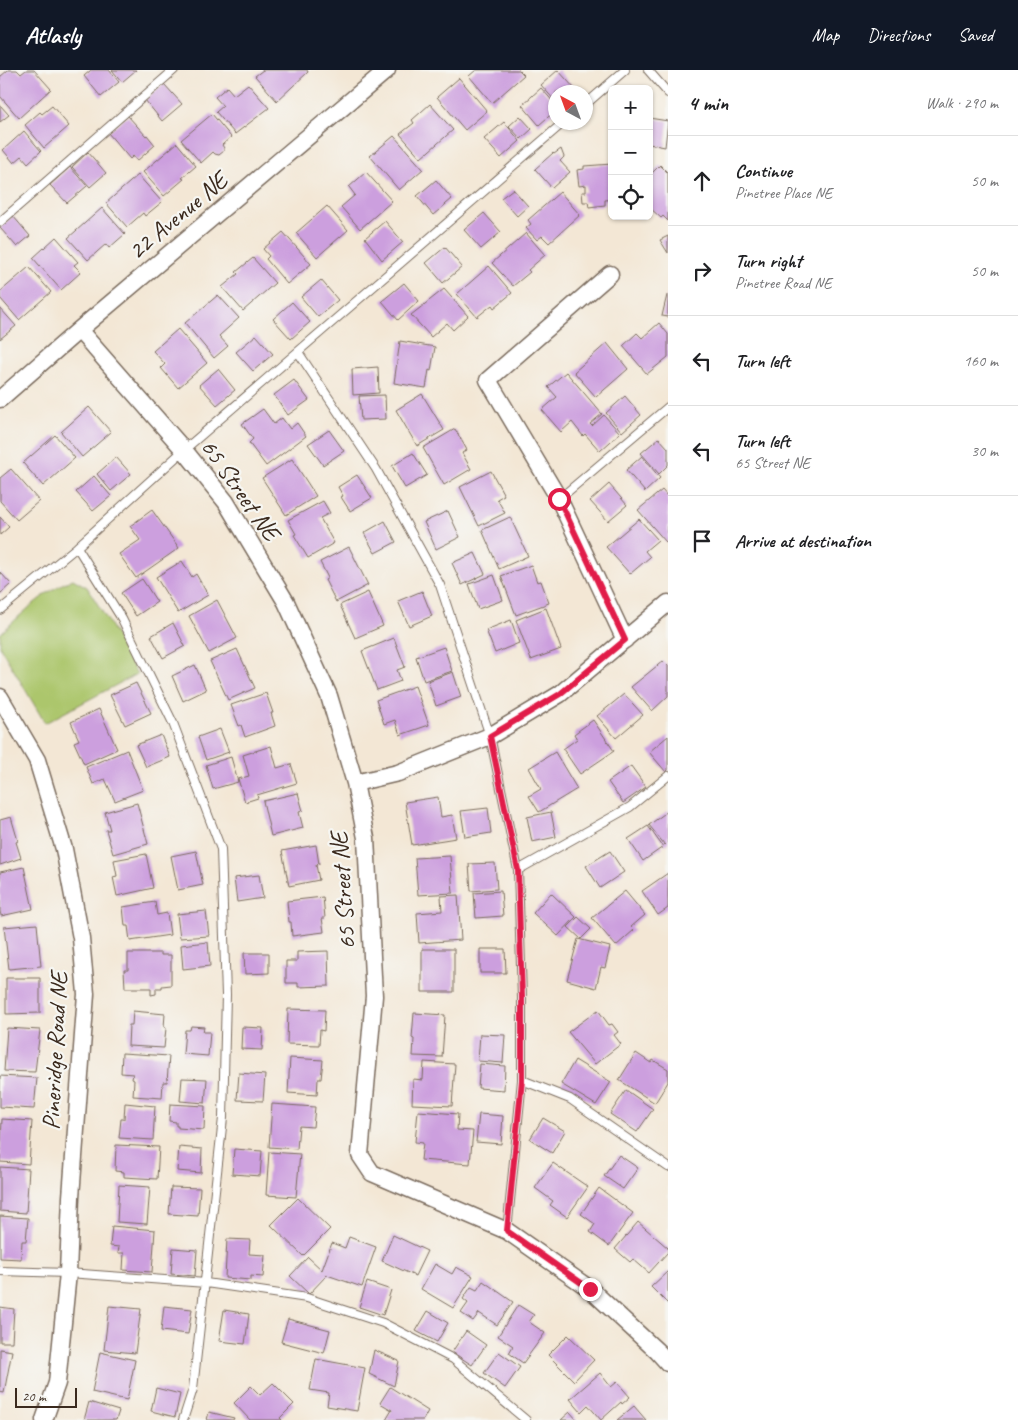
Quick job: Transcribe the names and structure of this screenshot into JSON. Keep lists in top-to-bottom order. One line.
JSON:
{"streets":{"street":["22 Avenue NE","65 Street NE","Pineridge Road NE"]},"crossings":[["22 Avenue NE","65 Street NE"]],"scale_bar":"20 m","north":"top left","page":{"header":"Atlasly","nav":["Map","Directions","Saved"],"heading":["4 min","Walk · 290 m"],"map_buttons":["+","−"],"list":[["Continue","Pinetree Place NE","50 m"],["Turn right","Pinetree Road NE","50 m"],["Turn left","160 m"],["Turn left","65 Street NE","30 m"],"Arrive at destination"],"scale":"20 m"}}
